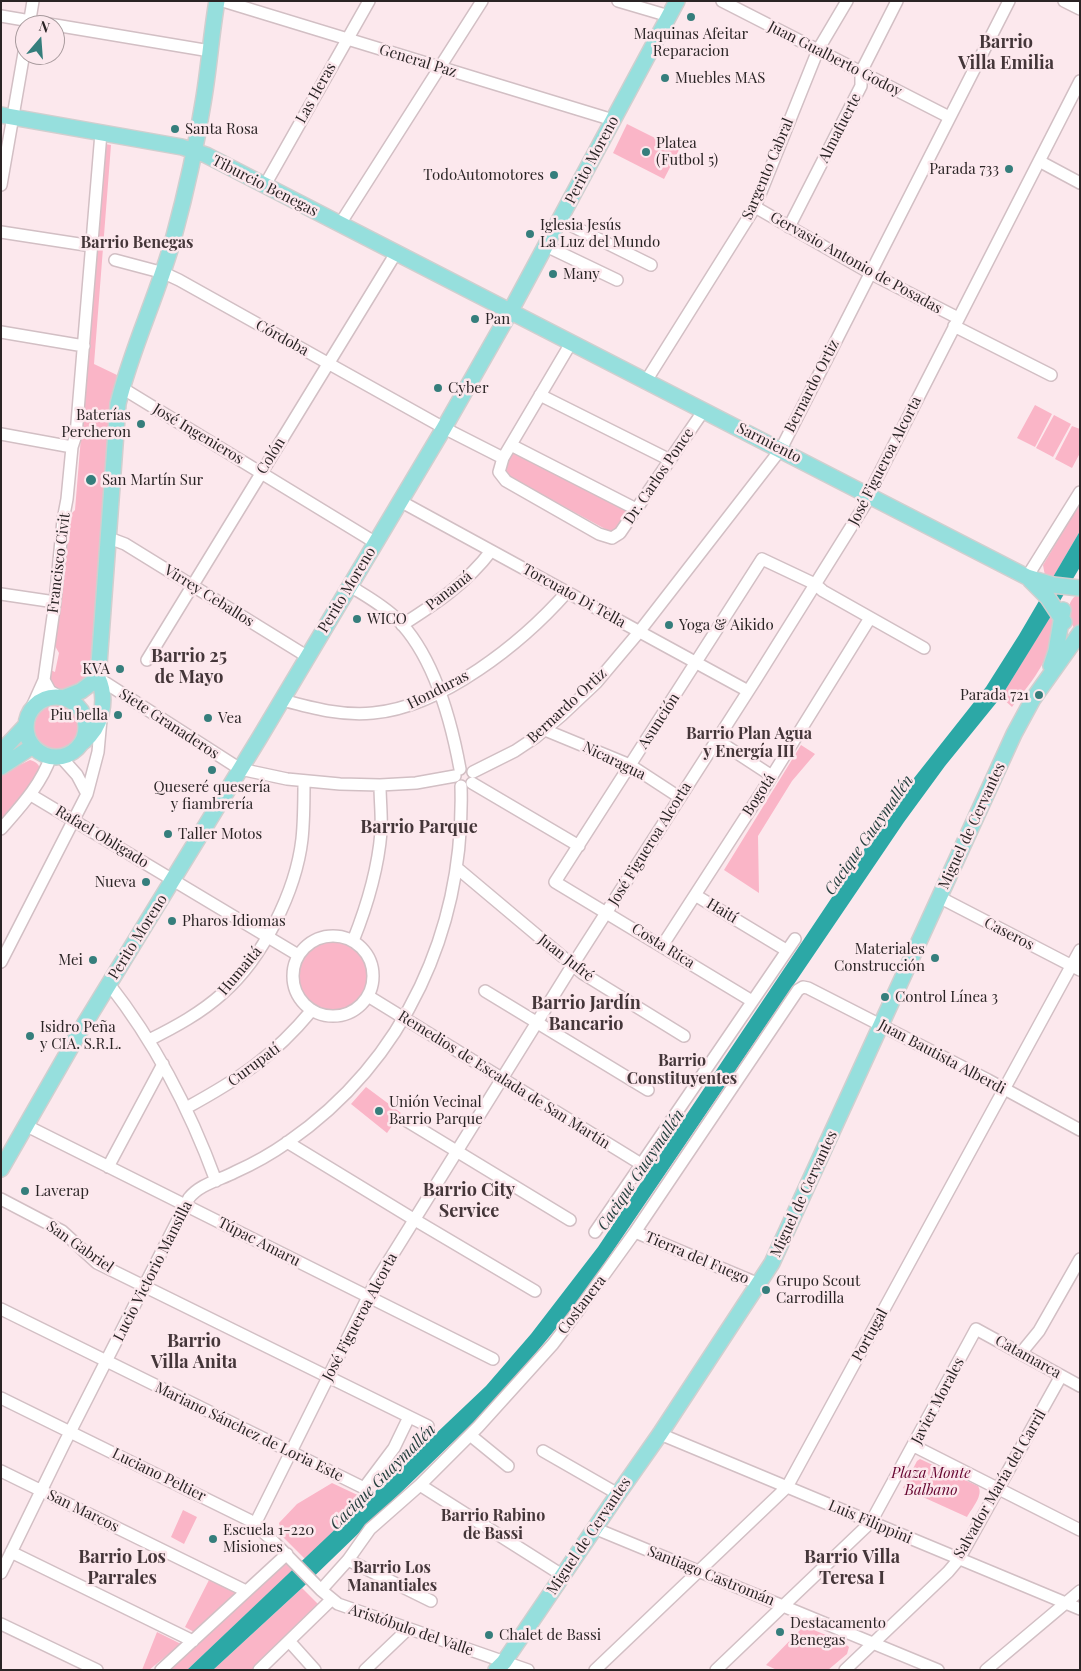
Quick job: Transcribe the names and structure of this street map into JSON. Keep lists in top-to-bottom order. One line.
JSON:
{"streets":{"main road":["Perito Moreno","Tiburcio Benegas","Sarmiento","Francisco Civit","Miguel de Cervantes"],"street":["Juan Gualberto Godoy","General Paz","Las Heras","Almafuerte","Sargento Cabral","Gervasio Antonio de Posadas","Córdoba","Bernardo Ortiz","José Ingenieros","Colón","José Figueroa Alcorta","Dr. Carlos Ponce","Panamá","Virrey Ceballos","Torcuato Di Tella","Honduras","Asunción","Siete Granaderos","Nicaragua","Bogotá","Rafael Obligado","Haití","Caseros","Costa Rica","Juan Jufré","Humaitá","Juan Bautista Alberdi","Curupatí","Remedios de Escalada de San Martín","Túpac Amaru","San Gabriel","Tierra del Fuego","Lucio Victorio Mansilla","Costanera","Portugal","Catamarca","Javier Morales","Mariano Sánchez de Loria Este","Luciano Peltier","Salvador María del Carril","San Marcos","Luis Filippini","Santiago Castromán","Aristóbulo del Valle"]},"crossings":[["Juan Gualberto Godoy","Almafuerte"],["Juan Gualberto Godoy","Sargento Cabral"],["Juan Gualberto Godoy","Bernardo Ortiz"],["General Paz","Las Heras"],["General Paz","Perito Moreno"],["Las Heras","Tiburcio Benegas"],["Almafuerte","Gervasio Antonio de Posadas"],["Perito Moreno","Tiburcio Benegas"],["Perito Moreno","Córdoba"],["Perito Moreno","José Ingenieros"],["Perito Moreno","Sarmiento"],["Perito Moreno","Virrey Ceballos"],["Perito Moreno","Torcuato Di Tella"],["Perito Moreno","Honduras"],["Perito Moreno","Siete Granaderos"],["Perito Moreno","Rafael Obligado"],["Perito Moreno","Túpac Amaru"],["Sargento Cabral","Gervasio Antonio de Posadas"],["Sargento Cabral","Sarmiento"],["Tiburcio Benegas","Sarmiento"],["Tiburcio Benegas","Colón"],["Tiburcio Benegas","Francisco Civit"],["Gervasio Antonio de Posadas","Bernardo Ortiz"],["Gervasio Antonio de Posadas","José Figueroa Alcorta"],["Córdoba","Colón"],["Córdoba","Dr. Carlos Ponce"],["Bernardo Ortiz","Sarmiento"],["Bernardo Ortiz","Torcuato Di Tella"],["Bernardo Ortiz","Nicaragua"],["Bernardo Ortiz","Lucio Victorio Mansilla"],["José Ingenieros","Colón"],["Sarmiento","José Figueroa Alcorta"],["Sarmiento","Dr. Carlos Ponce"],["Colón","Virrey Ceballos"],["José Figueroa Alcorta","Torcuato Di Tella"],["José Figueroa Alcorta","Asunción"],["José Figueroa Alcorta","Nicaragua"],["José Figueroa Alcorta","Costa Rica"],["José Figueroa Alcorta","Juan Jufré"],["José Figueroa Alcorta","Remedios de Escalada de San Martín"],["José Figueroa Alcorta","Túpac Amaru"],["José Figueroa Alcorta","San Gabriel"],["José Figueroa Alcorta","Mariano Sánchez de Loria Este"],["José Figueroa Alcorta","Luciano Peltier"],["Panamá","Torcuato Di Tella"],["Torcuato Di Tella","Honduras"],["Torcuato Di Tella","Asunción"],["Asunción","Nicaragua"],["Asunción","Costa Rica"],["Bogotá","Haití"],["Bogotá","Costa Rica"],["Miguel de Cervantes","Caseros"],["Miguel de Cervantes","Juan Bautista Alberdi"],["Miguel de Cervantes","Tierra del Fuego"],["Miguel de Cervantes","Luis Filippini"],["Miguel de Cervantes","Santiago Castromán"],["Miguel de Cervantes","Aristóbulo del Valle"],["Caseros","Portugal"],["Juan Jufré","Lucio Victorio Mansilla"],["Juan Bautista Alberdi","Costanera"],["Juan Bautista Alberdi","Portugal"],["Curupatí","Remedios de Escalada de San Martín"],["Remedios de Escalada de San Martín","Lucio Victorio Mansilla"],["Túpac Amaru","Lucio Victorio Mansilla"],["San Gabriel","Lucio Victorio Mansilla"],["San Gabriel","Mariano Sánchez de Loria Este"],["Tierra del Fuego","Costanera"],["Lucio Victorio Mansilla","Mariano Sánchez de Loria Este"],["Lucio Victorio Mansilla","Luciano Peltier"],["Lucio Victorio Mansilla","San Marcos"],["Costanera","Aristóbulo del Valle"],["Portugal","Luis Filippini"],["Portugal","Santiago Castromán"],["Catamarca","Javier Morales"],["Catamarca","Salvador María del Carril"],["Javier Morales","Luis Filippini"],["Javier Morales","Santiago Castromán"],["Luciano Peltier","Aristóbulo del Valle"],["Salvador María del Carril","Luis Filippini"],["Salvador María del Carril","Santiago Castromán"]],"districts":["Barrio Villa Emilia","Barrio Benegas","Barrio 25 de Mayo","Barrio Plan Agua y Energía III","Barrio Parque","Barrio Jardín Bancario","Barrio Constituyentes","Barrio City Service","Barrio Villa Anita","Barrio Rabino de Bassi","Barrio Los Parrales","Barrio Villa Teresa I","Barrio Los Manantiales"],"water":["Cacique Guaymallén"],"parks":["Plaza Monte Balbano"],"places":["Maquinas Afeitar Reparacion","Muebles MAS","Santa Rosa","Platea (Futbol 5)","Parada 733","TodoAutomotores","Iglesia Jesús La Luz del Mundo","Many","Pan","Cyber","Baterías Percheron","San Martín Sur","WICO","Yoga & Aikido","KVA","Parada 721","Piu bella","Vea","Queseré quesería y fiambrería","Taller Motos","Nueva","Pharos Idiomas","Materiales Construcción","Mei","Control Línea 3","Isidro Peña y CIA. S.R.L.","Unión Vecinal Barrio Parque","Laverap","Grupo Scout Carrodilla","Escuela 1-220 Misiones","Destacamento Benegas","Chalet de Bassi"],"north":"top"}
